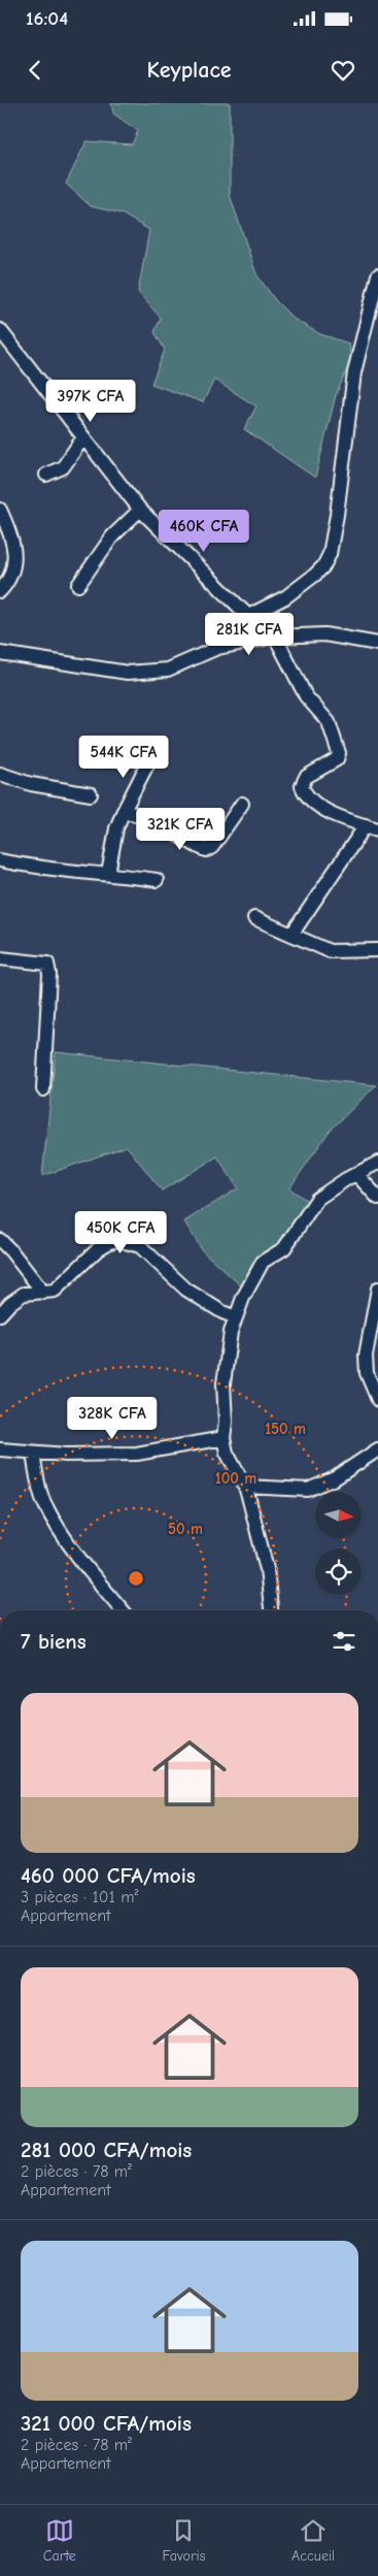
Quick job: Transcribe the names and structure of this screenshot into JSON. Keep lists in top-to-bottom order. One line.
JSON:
{"north":"right","page":{"status":"16:04","header":"Keyplace","price":["397K CFA","460K CFA","281K CFA","544K CFA","321K CFA","450K CFA","328K CFA"],"heading":"7 biens","list":[{"name":"460 000 CFA/mois","note":"3 pièces · 101 m² · Appartement"},{"name":"281 000 CFA/mois","note":"2 pièces · 78 m² · Appartement"},{"name":"321 000 CFA/mois","note":"2 pièces · 78 m² · Appartement"}],"tabs":["Carte","Favoris","Accueil"]},"rings":["150 m","100 m","50 m"]}
